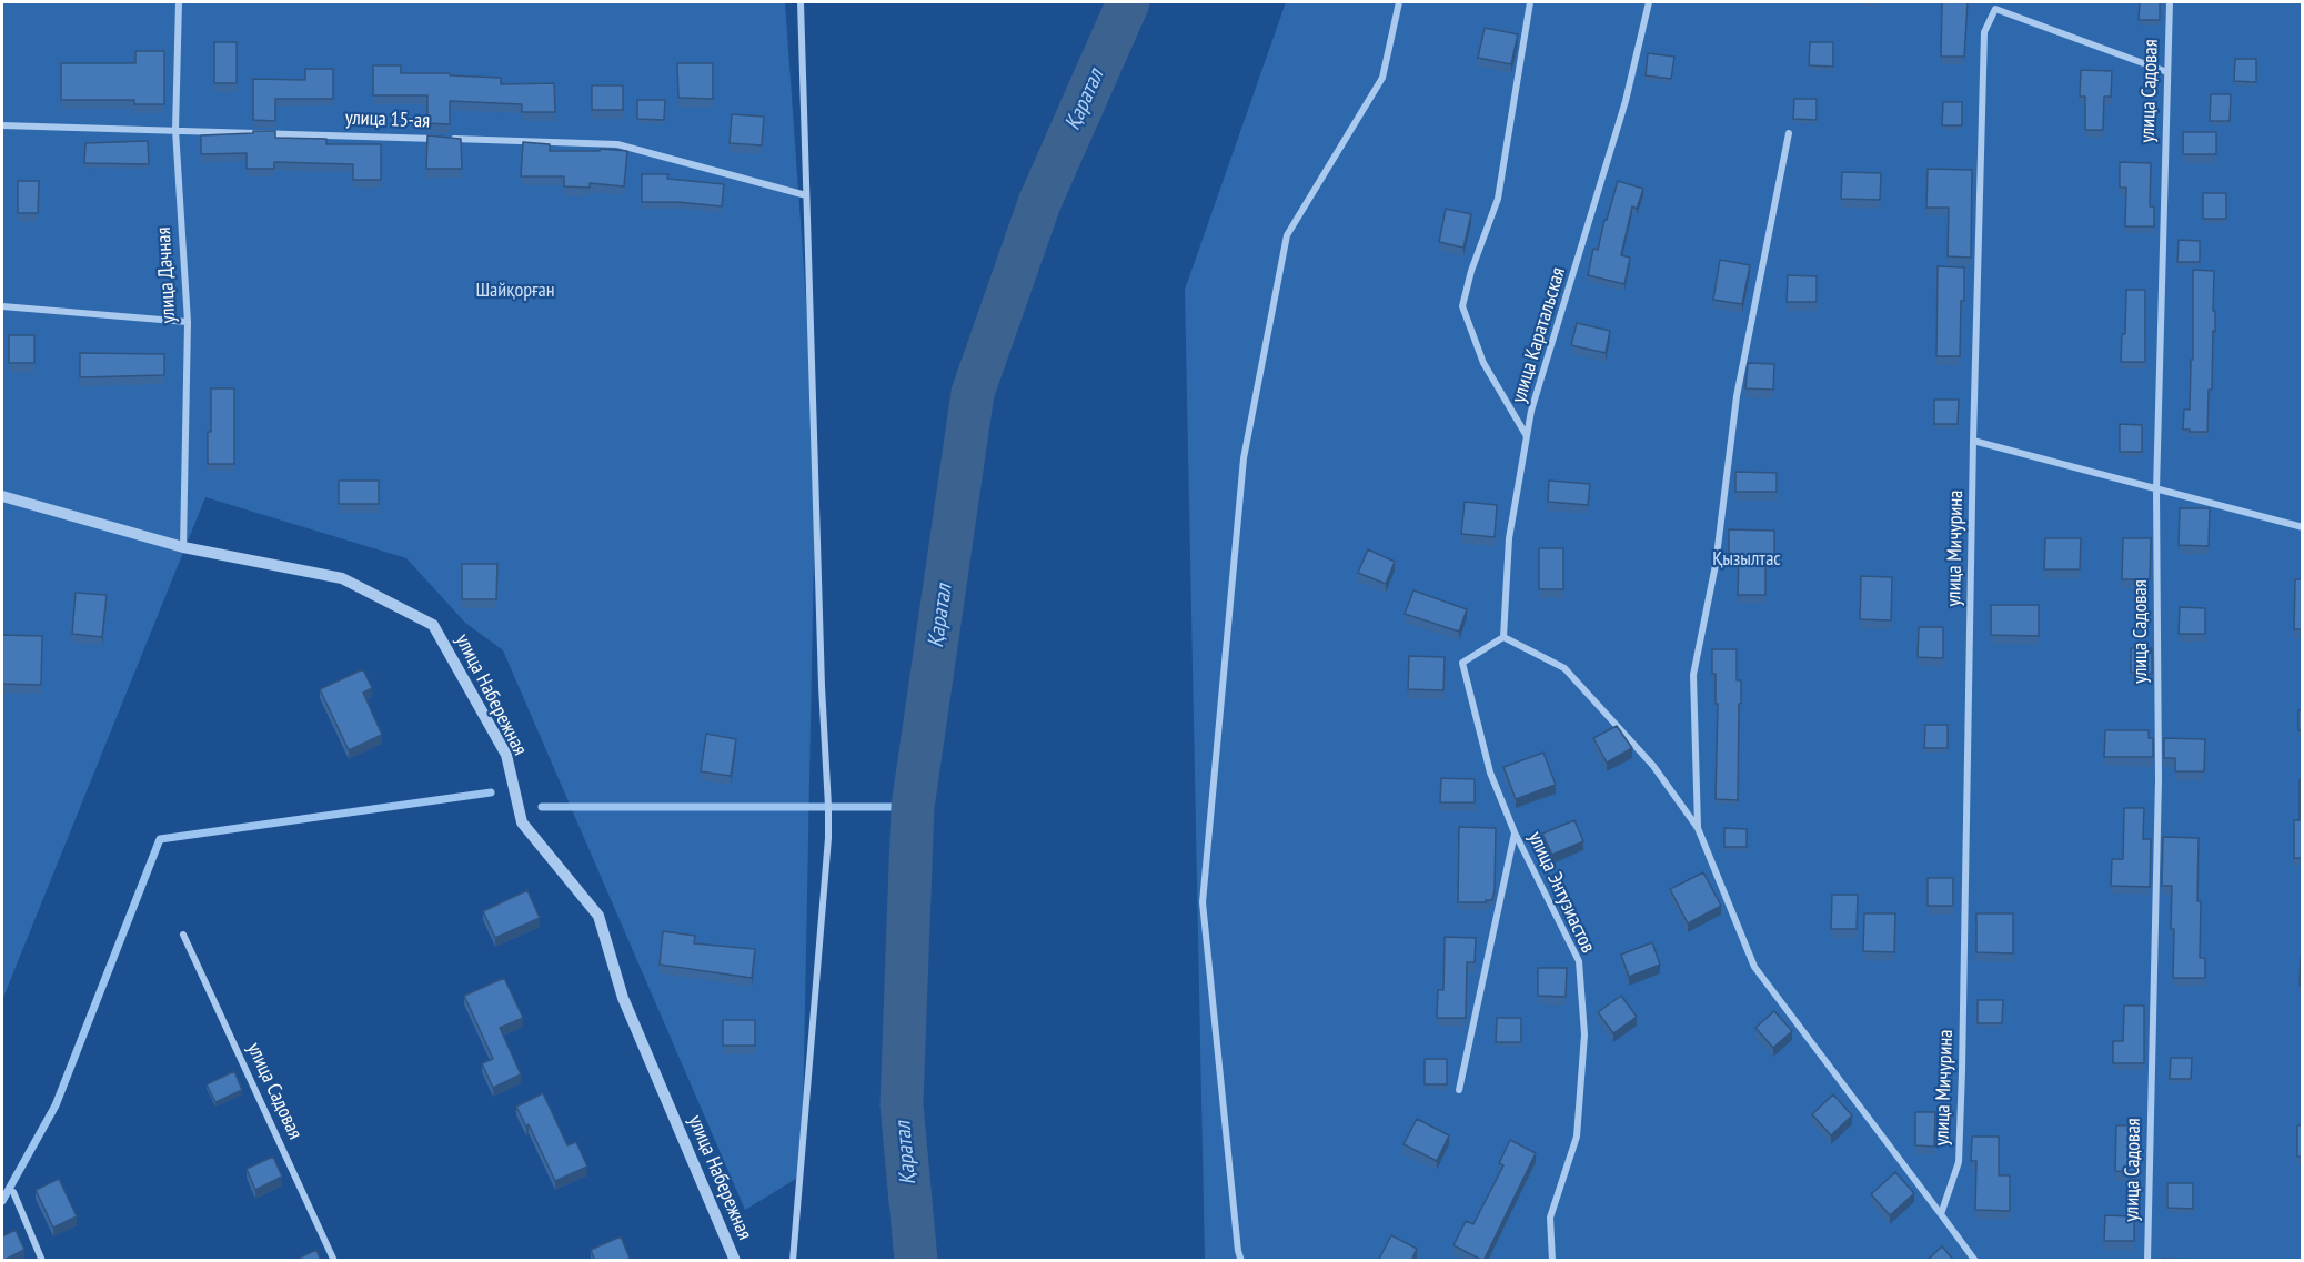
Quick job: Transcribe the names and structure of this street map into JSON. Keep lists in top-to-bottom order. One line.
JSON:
{"streets":{"street":["улица Садовая","улица 15-ая","улица Дачная","улица Каратальская","улица Мичурина","улица Набережная","улица Энтузиастов"]},"crossings":[["улица Садовая","улица Мичурина"],["улица 15-ая","улица Дачная"],["улица Дачная","улица Набережная"],["улица Каратальская","улица Энтузиастов"]],"water":["Қаратал"],"parks":["Шайқорған","Қызылтас"]}
